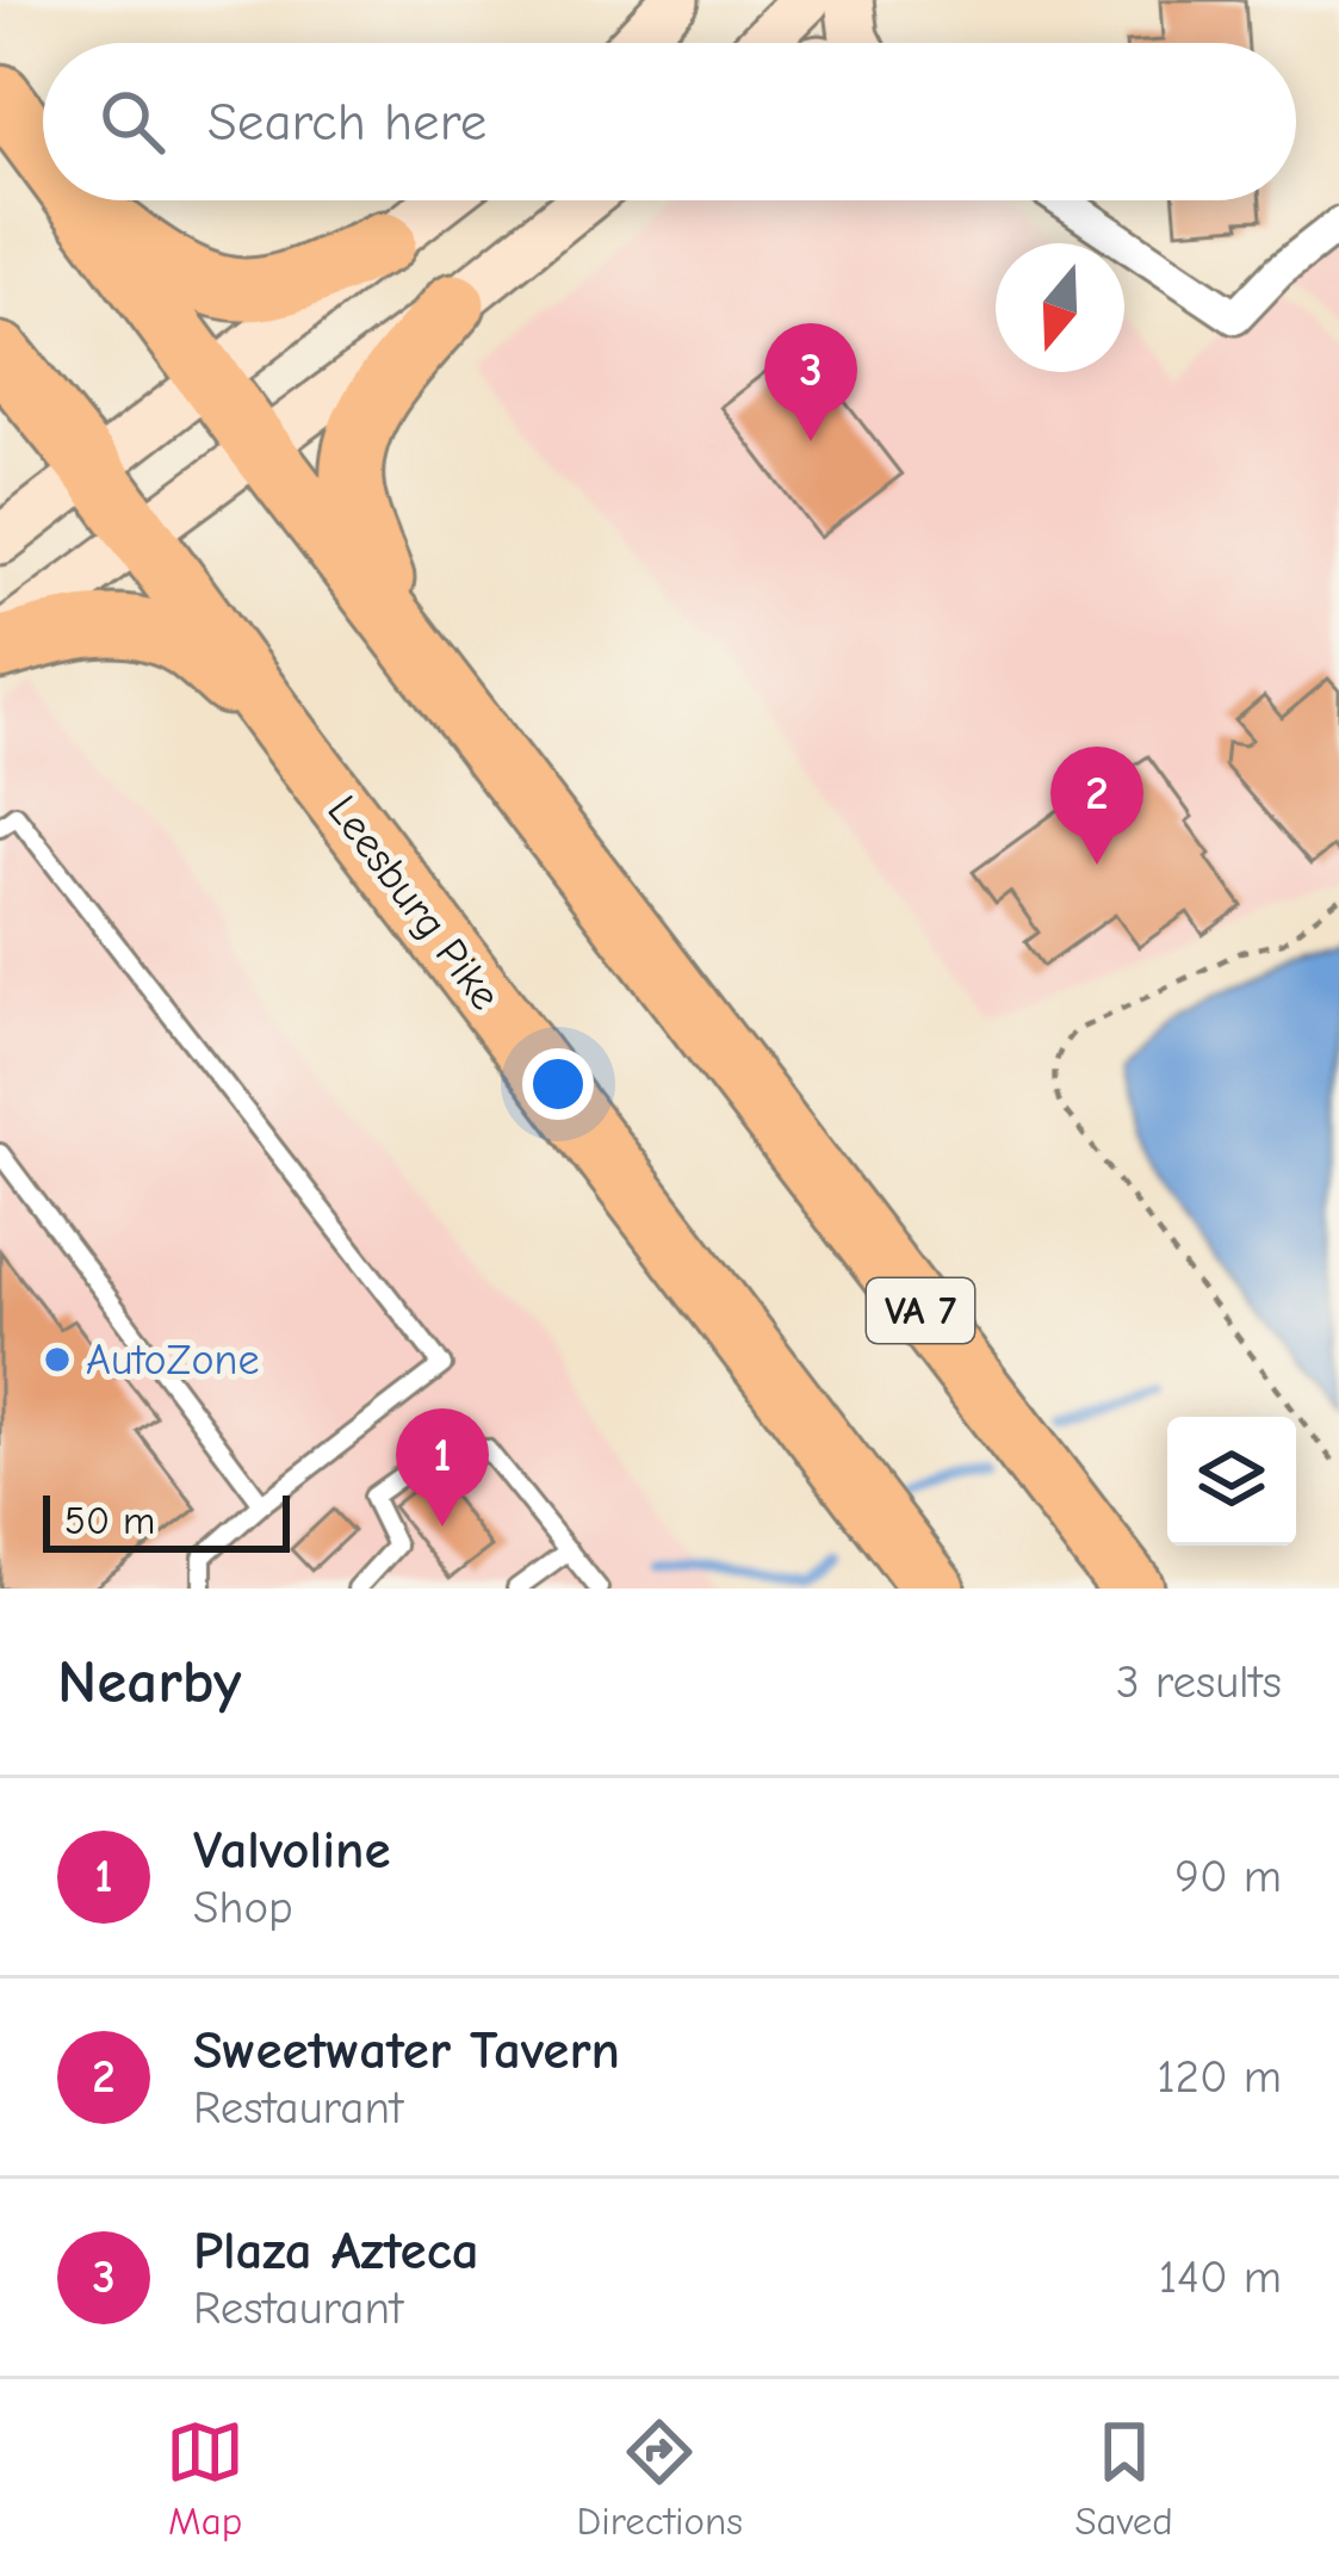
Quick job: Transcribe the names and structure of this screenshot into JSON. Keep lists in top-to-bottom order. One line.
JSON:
{"streets":{"highway":["Leesburg Pike","VA 7"]},"places":["AutoZone"],"scale_bar":"50 m","north":"bottom","page":{"search":"Search here","pins":["3","2","1"],"scale":"50 m","heading":["Nearby","3 results"],"list":[{"mark":"1","name":"Valvoline","note":"Shop","value":"90 m"},{"mark":"2","name":"Sweetwater Tavern","note":"Restaurant","value":"120 m"},{"mark":"3","name":"Plaza Azteca","note":"Restaurant","value":"140 m"}],"nav":["Map","Directions","Saved"]}}
